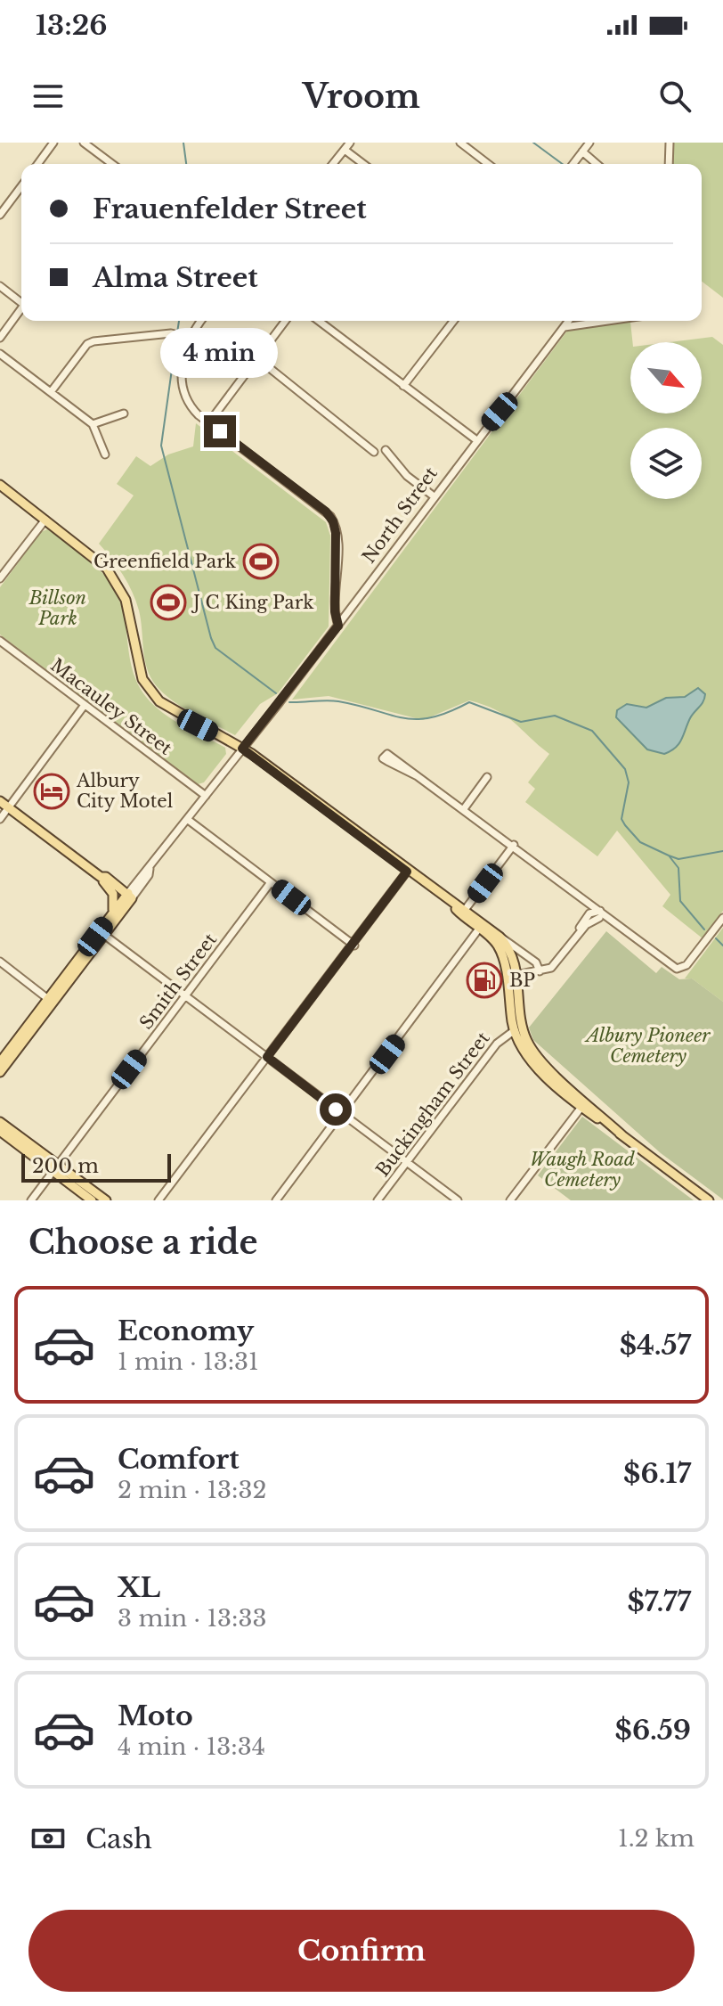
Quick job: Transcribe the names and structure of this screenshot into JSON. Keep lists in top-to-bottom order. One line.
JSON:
{"streets":{"main road":["North Street"],"street":["Macauley Street","Smith Street","Buckingham Street"]},"crossings":[["North Street","Macauley Street"]],"parks":["Billson Park","Albury Pioneer Cemetery","Waugh Road Cemetery"],"places":{"sports":["Greenfield Park","J C King Park"],"hotel":["Albury City Motel"],"fuel station":["BP"]},"scale_bar":"200 m","north":"bottom right","page":{"status":"13:26","header":"Vroom","banner":["Frauenfelder Street","Alma Street"],"bubble":"4 min","scale":"200 m","heading":"Choose a ride","list":[{"name":"Economy","note":"1 min · 13:31","value":"$4.57"},{"name":"Comfort","note":"2 min · 13:32","value":"$6.17"},{"name":"XL","note":"3 min · 13:33","value":"$7.77"},{"name":"Moto","note":"4 min · 13:34","value":"$6.59"}],"pay":["Cash","1.2 km"],"buttons":"Confirm"}}
